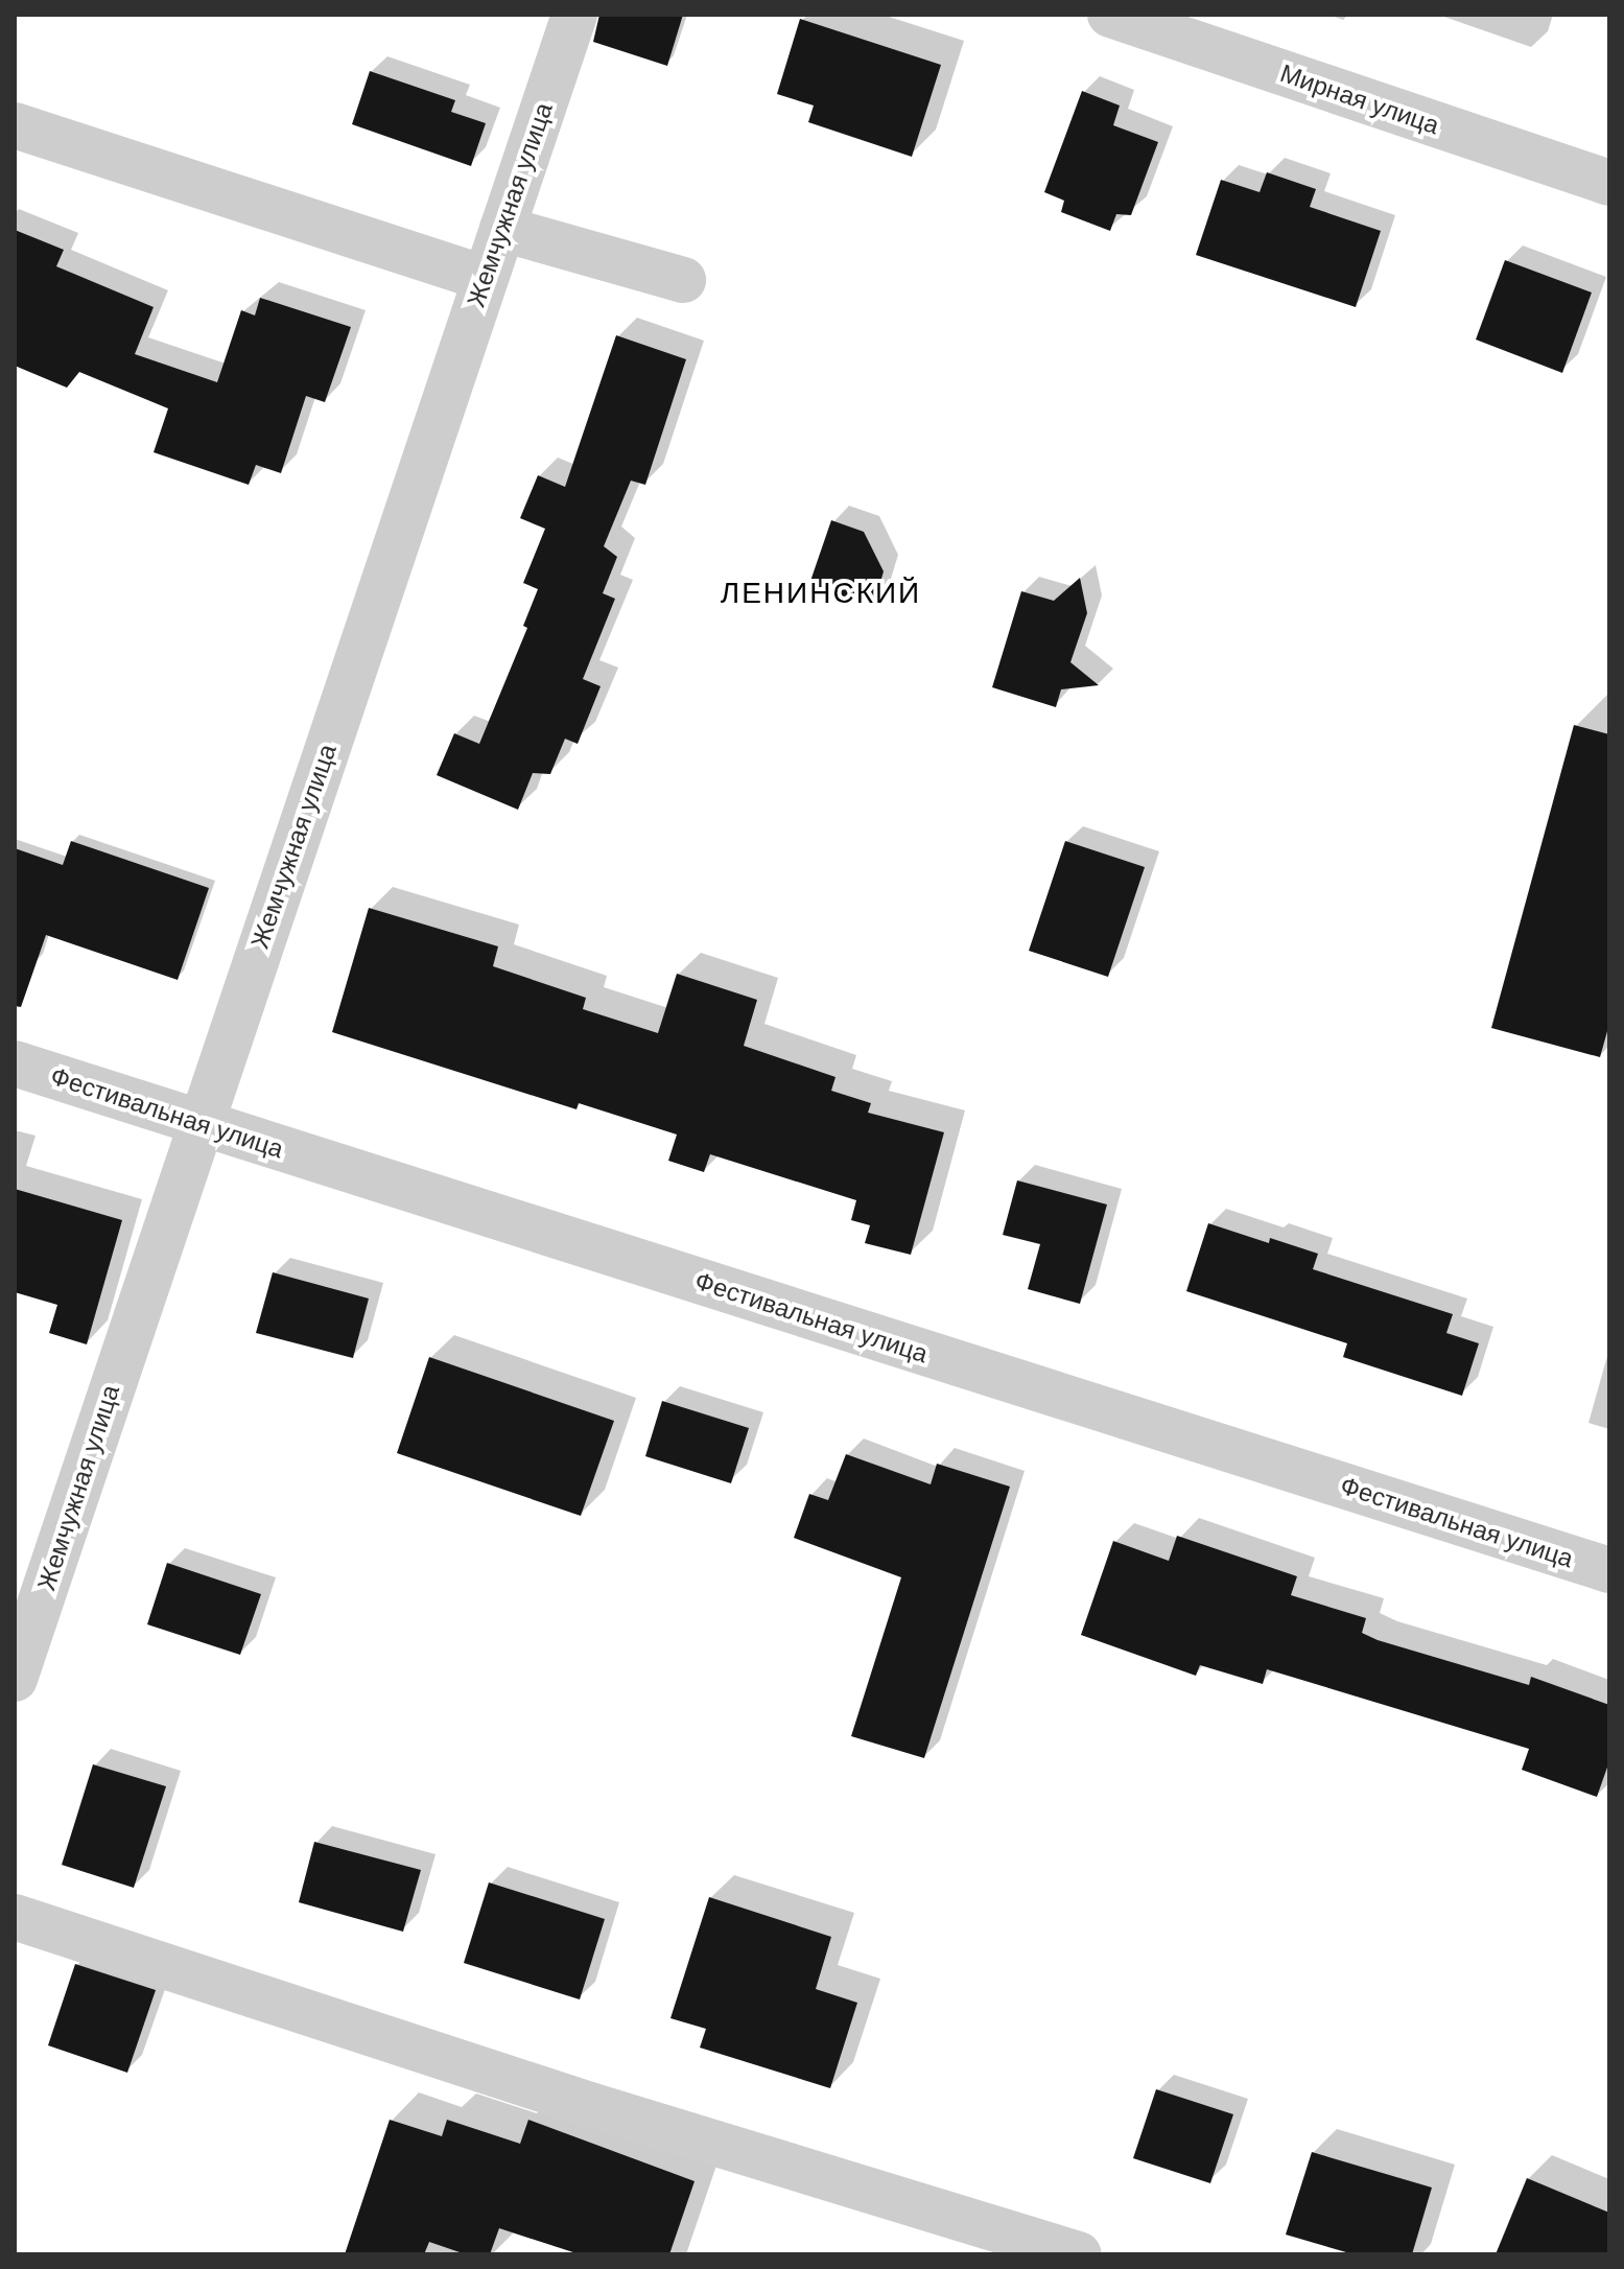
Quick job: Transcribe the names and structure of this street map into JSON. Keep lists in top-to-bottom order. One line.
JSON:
{"streets":{"street":["Мирная улица","Жемчужная улица","Фестивальная улица"]},"crossings":[["Жемчужная улица","Фестивальная улица"]],"districts":["ЛЕНИНСКИЙ"]}
